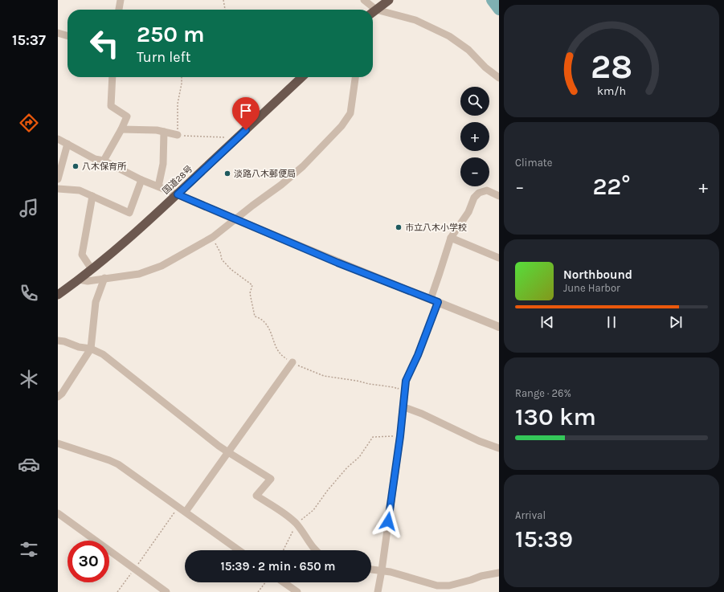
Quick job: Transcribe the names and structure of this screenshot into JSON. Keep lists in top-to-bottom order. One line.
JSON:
{"streets":{"highway":["国道28号"]},"places":["八木保育所","淡路八木郵便局","市立八木小学校"],"page":{"tabs":"15:37","turn":["250 m","Turn left"],"map_buttons":["+","−"],"tile":["Climate",["Range · 26%","130 km"],["Arrival","15:39"]],"heat":["−","22°","+"],"song":["Northbound","June Harbor"],"limit":"30","trip":"15:39 · 2 min · 650 m","gauge":["28","km/h"]}}
